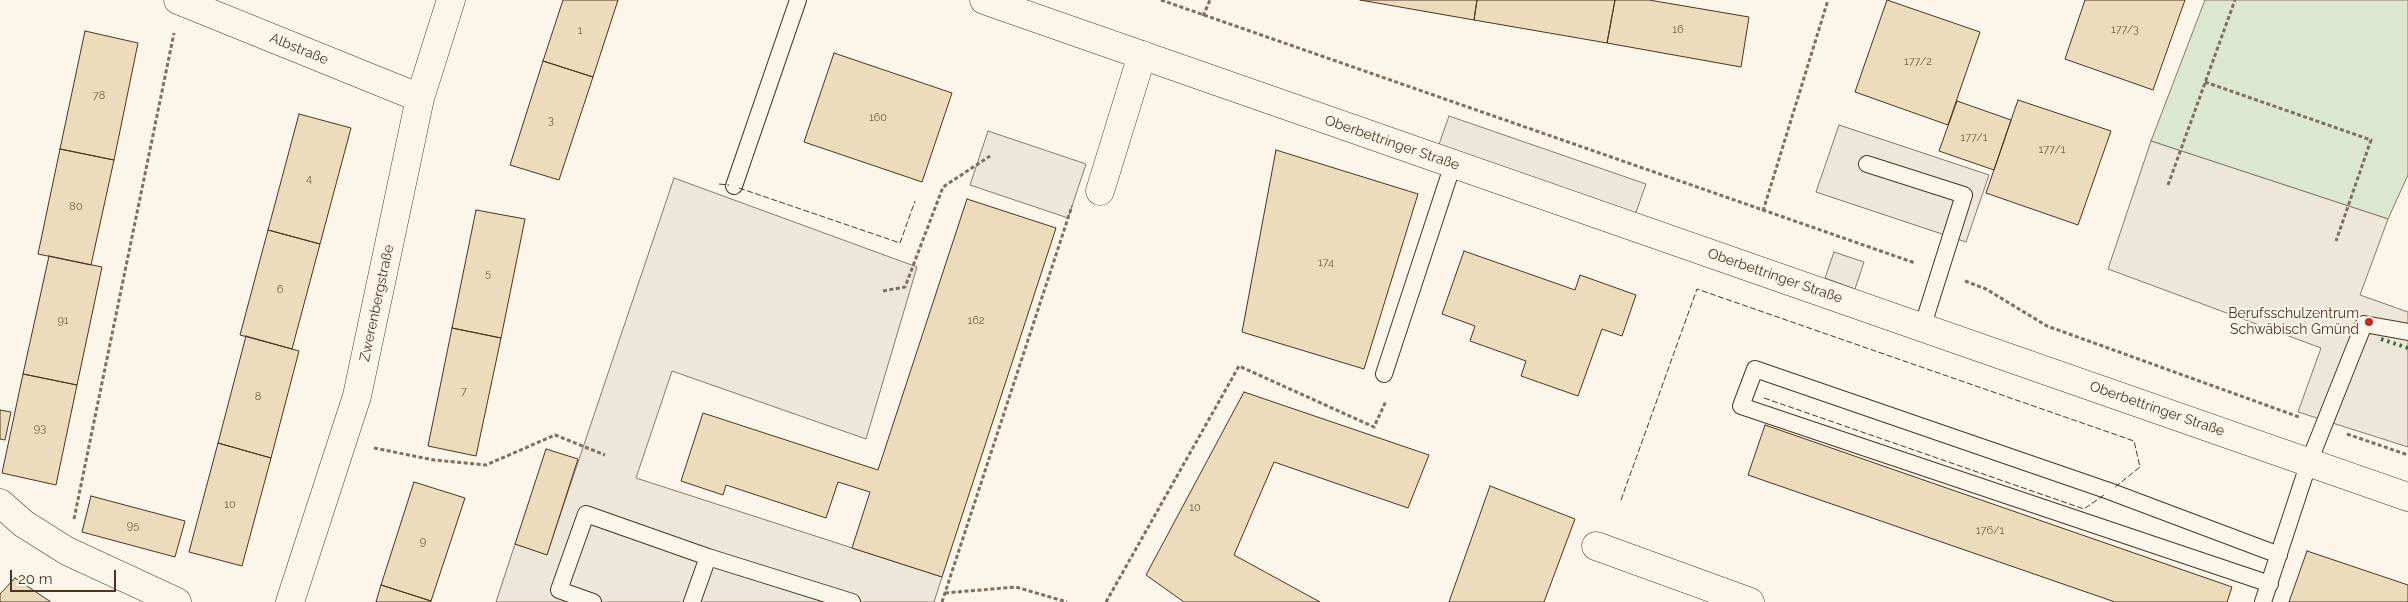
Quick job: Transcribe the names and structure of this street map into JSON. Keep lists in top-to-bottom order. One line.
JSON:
{"streets":{"street":["Albstraße","Oberbettringer Straße","Zwerenbergstraße"]},"crossings":[["Albstraße","Zwerenbergstraße"]],"places":["Berufsschulzentrum Schwäbisch Gmünd"],"house_numbers":["16","177/3","1","177/2","78","160","3","177/1","177/1","4","80","174","5","6","91","162","7","8","93","10","10","95","176/1","9"],"scale_bar":"20 m"}
